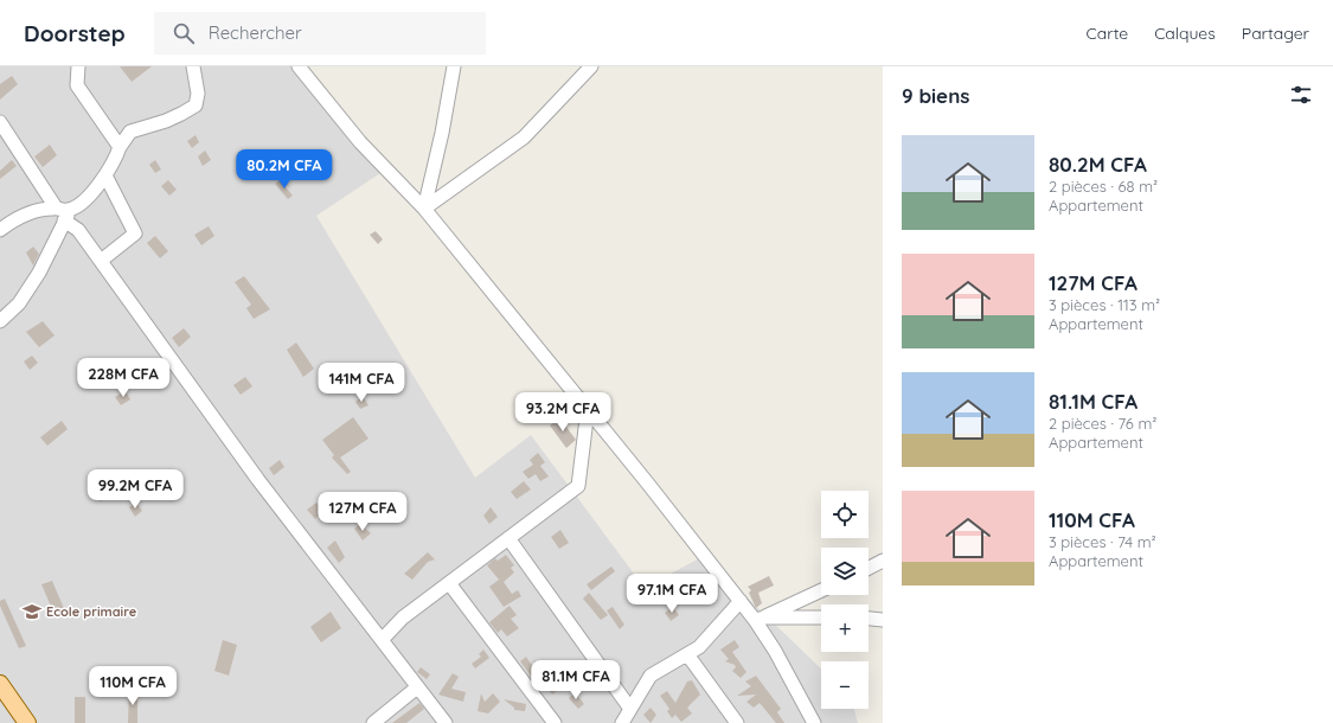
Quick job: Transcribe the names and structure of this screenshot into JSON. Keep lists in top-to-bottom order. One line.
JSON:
{"places":{"school or university":["Ecole primaire"]},"page":{"header":"Doorstep","search":"Rechercher","nav":["Carte","Calques","Partager"],"heading":"9 biens","list":[{"name":"80.2M CFA","note":"2 pièces · 68 m² · Appartement"},{"name":"127M CFA","note":"3 pièces · 113 m² · Appartement"},{"name":"81.1M CFA","note":"2 pièces · 76 m² · Appartement"},{"name":"110M CFA","note":"3 pièces · 74 m² · Appartement"}],"price":["80.2M CFA","228M CFA","141M CFA","93.2M CFA","99.2M CFA","127M CFA","97.1M CFA","81.1M CFA","110M CFA"],"map_buttons":["+","−"]}}
